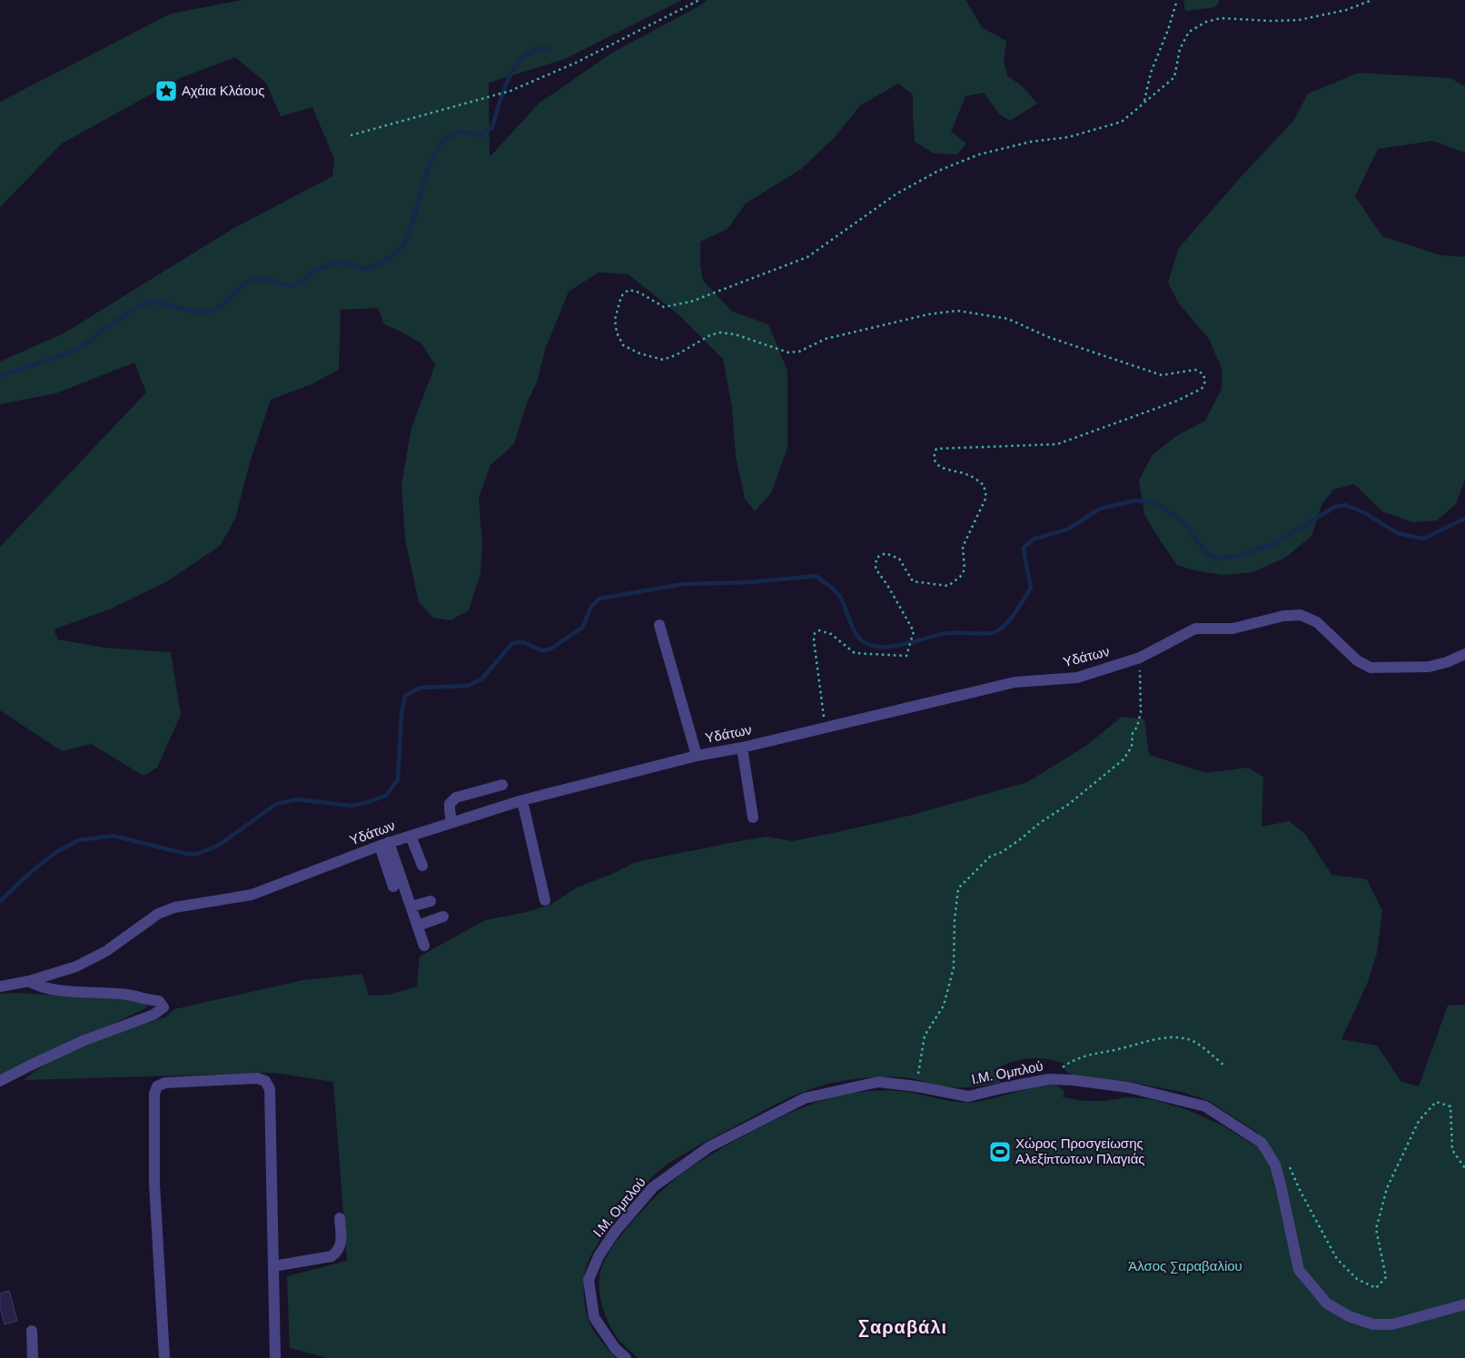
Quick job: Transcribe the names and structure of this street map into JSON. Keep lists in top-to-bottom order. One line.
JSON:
{"streets":{"street":["Υδάτων","Ι.Μ. Ομπλού"]},"districts":["Σαραβάλι"],"parks":["Άλσος Σαραβαλίου"],"places":{"place":["Αχάια Κλάους"],"sports":["Χώρος Προσγείωσης Αλεξίπτωτων Πλαγιάς"]}}
